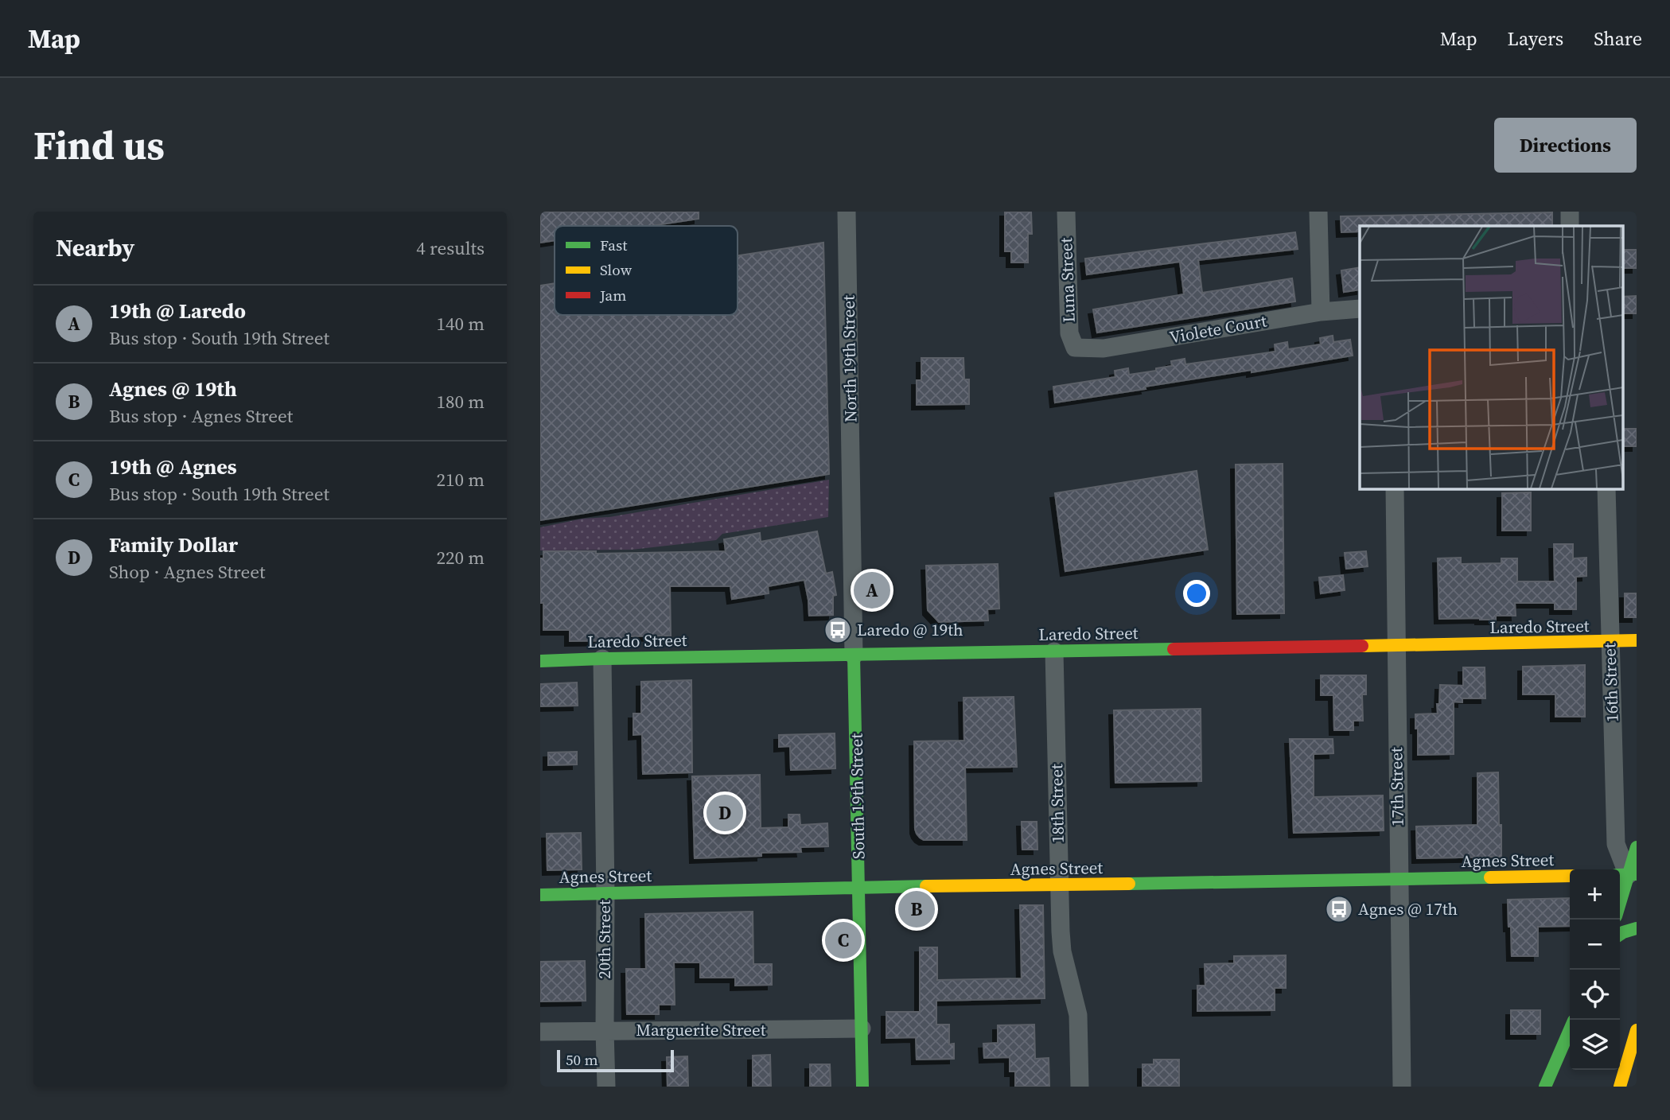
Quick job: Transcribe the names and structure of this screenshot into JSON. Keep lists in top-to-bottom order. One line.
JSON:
{"streets":{"main road":["Laredo Street","South 19th Street","Agnes Street"],"street":["Luna Street","Violete Court","North 19th Street","16th Street","17th Street","18th Street","20th Street","Marguerite Street"]},"crossings":[["Luna Street","Violete Court"],["North 19th Street","South 19th Street"],["Laredo Street","16th Street"],["Laredo Street","17th Street"],["Laredo Street","South 19th Street"],["Laredo Street","18th Street"],["Laredo Street","20th Street"],["17th Street","Agnes Street"],["South 19th Street","Agnes Street"],["South 19th Street","Marguerite Street"],["18th Street","Agnes Street"],["Agnes Street","20th Street"],["20th Street","Marguerite Street"]],"places":{"bus stop":["Laredo @ 19th","Agnes @ 17th"]},"legend":["Fast","Slow","Jam"],"scale_bar":"50 m","page":{"header":"Map","nav":["Map","Layers","Share"],"buttons":"Directions","title":"Find us","heading":["Nearby","4 results"],"list":[{"mark":"A","name":"19th @ Laredo","note":"Bus stop · South 19th Street","value":"140 m"},{"mark":"B","name":"Agnes @ 19th","note":"Bus stop · Agnes Street","value":"180 m"},{"mark":"C","name":"19th @ Agnes","note":"Bus stop · South 19th Street","value":"210 m"},{"mark":"D","name":"Family Dollar","note":"Shop · Agnes Street","value":"220 m"}],"pins":["A","D","B","C"],"map_buttons":["+","−"],"scale":"50 m"}}
